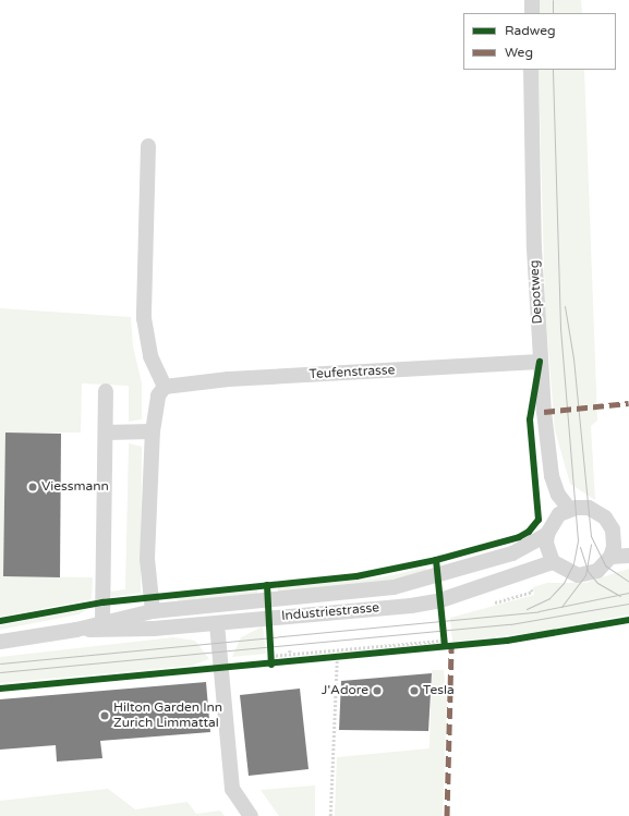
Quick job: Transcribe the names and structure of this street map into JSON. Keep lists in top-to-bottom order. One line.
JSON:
{"streets":{"street":["Depotweg","Teufenstrasse","Industriestrasse"]},"crossings":[["Depotweg","Teufenstrasse"],["Depotweg","Industriestrasse"]],"places":["Viessmann","J'Adore","Tesla","Hilton Garden Inn Zurich Limmattal"],"legend":["Radweg","Weg"]}
